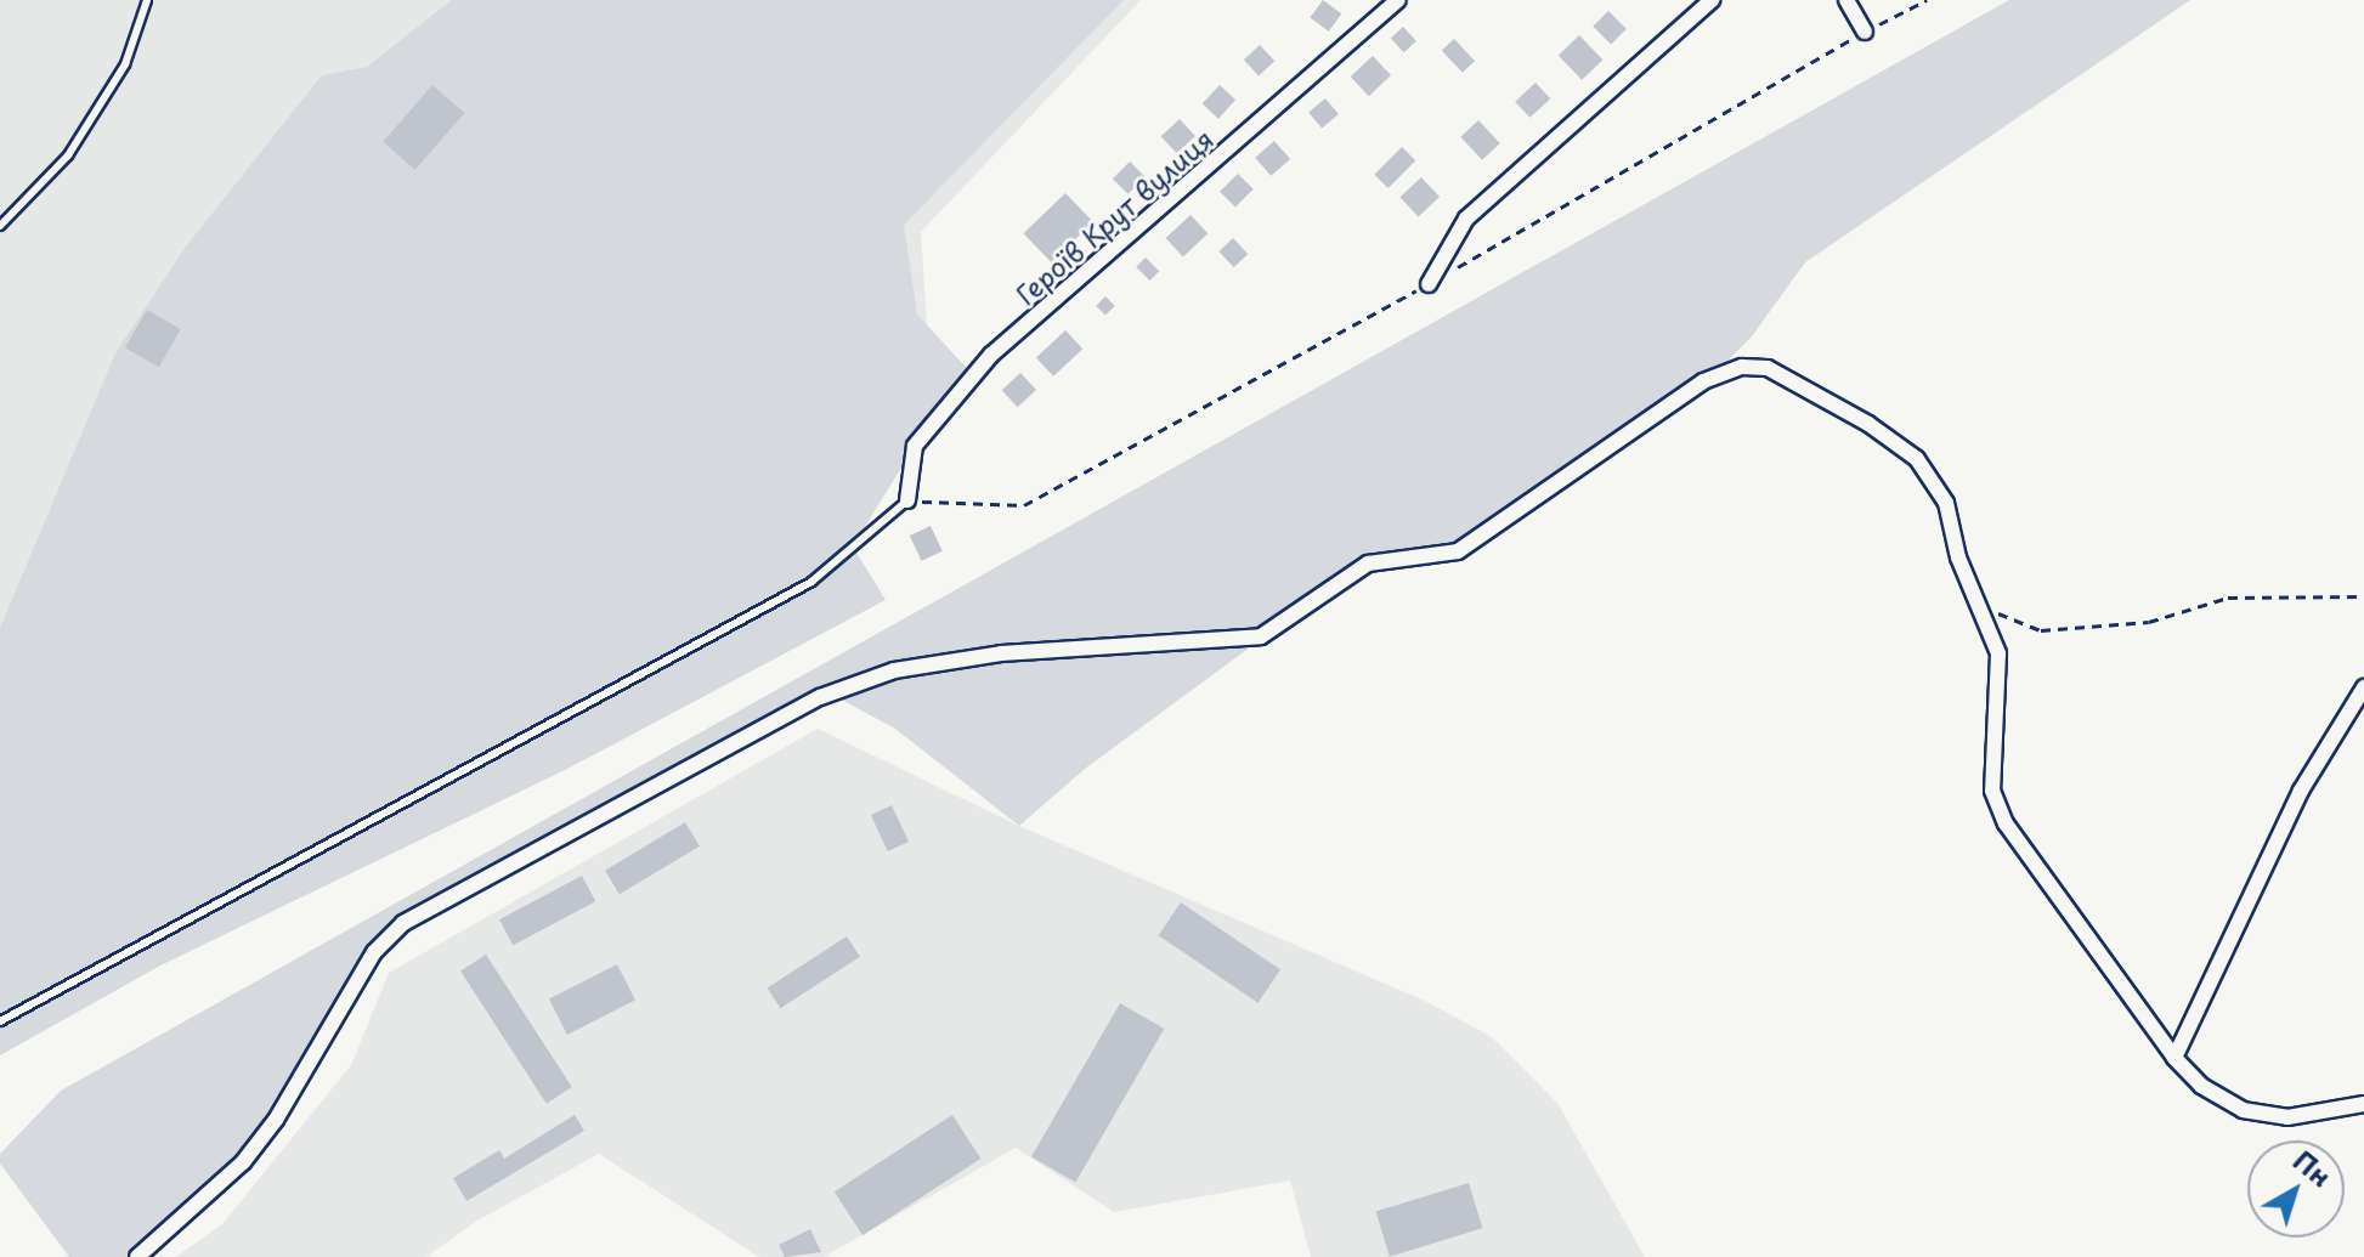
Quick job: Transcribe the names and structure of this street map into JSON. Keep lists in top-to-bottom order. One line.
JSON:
{"streets":{"street":["Героїв Крут вулиця"]},"north":"top right"}
